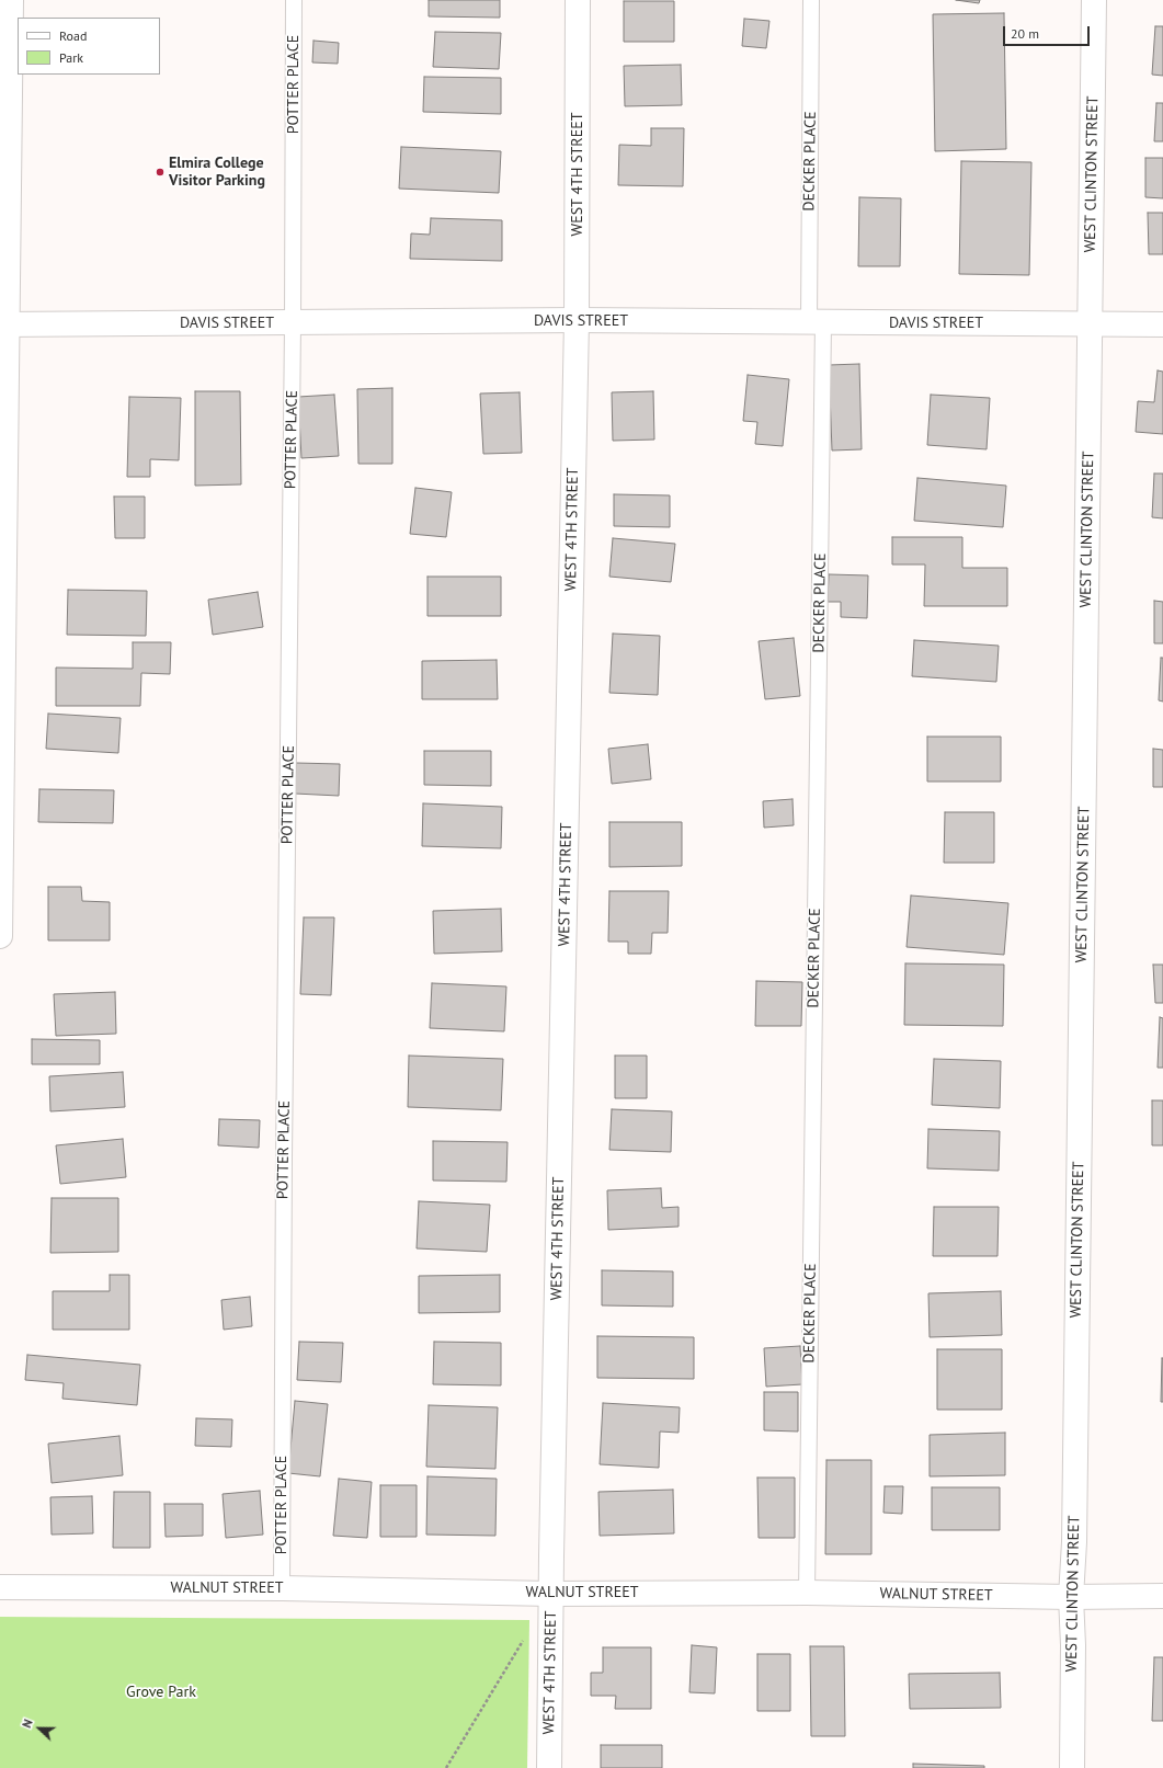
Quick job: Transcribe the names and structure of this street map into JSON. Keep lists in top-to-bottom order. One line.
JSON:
{"streets":{"street":["WEST 4TH STREET","WEST CLINTON STREET","DAVIS STREET","WALNUT STREET"],"lane":["POTTER PLACE","DECKER PLACE"]},"crossings":[["POTTER PLACE","DAVIS STREET"],["POTTER PLACE","WALNUT STREET"],["DECKER PLACE","DAVIS STREET"],["DECKER PLACE","WALNUT STREET"],["WEST 4TH STREET","DAVIS STREET"],["WEST 4TH STREET","WALNUT STREET"],["WEST CLINTON STREET","DAVIS STREET"],["WEST CLINTON STREET","WALNUT STREET"]],"parks":["Grove Park"],"places":["Elmira College Visitor Parking"],"legend":["Road","Park"],"scale_bar":"20 m","north":"left"}
